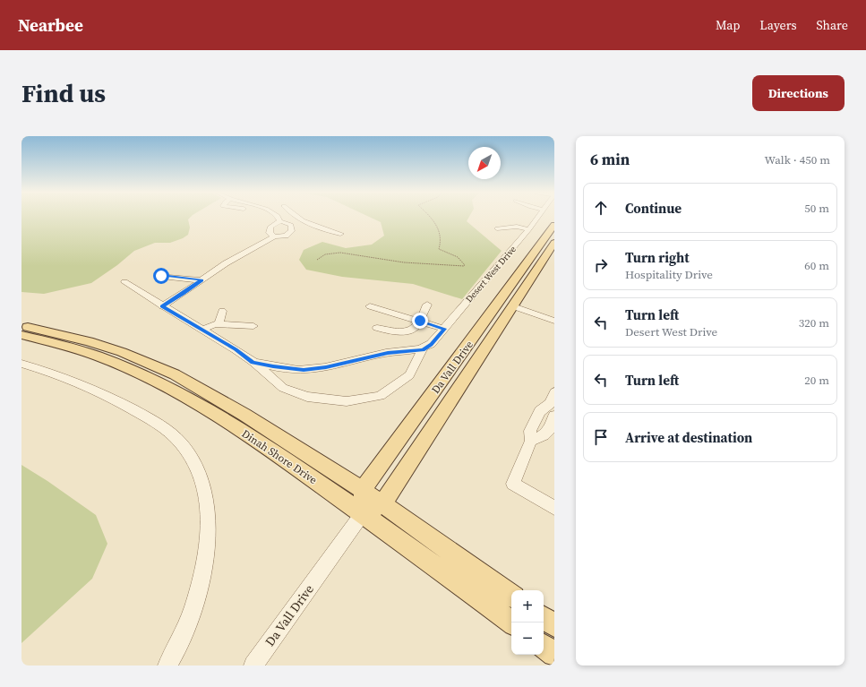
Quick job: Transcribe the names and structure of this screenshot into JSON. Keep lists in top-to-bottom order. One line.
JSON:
{"streets":{"main road":["Da Vall Drive","Dinah Shore Drive"],"street":["Desert West Drive"]},"crossings":[["Da Vall Drive","Dinah Shore Drive"]],"north":"bottom left","page":{"header":"Nearbee","nav":["Map","Layers","Share"],"buttons":"Directions","title":"Find us","heading":["6 min","Walk · 450 m"],"list":[["Continue","50 m"],["Turn right","Hospitality Drive","60 m"],["Turn left","Desert West Drive","320 m"],["Turn left","20 m"],"Arrive at destination"],"map_buttons":["+","−"]}}
